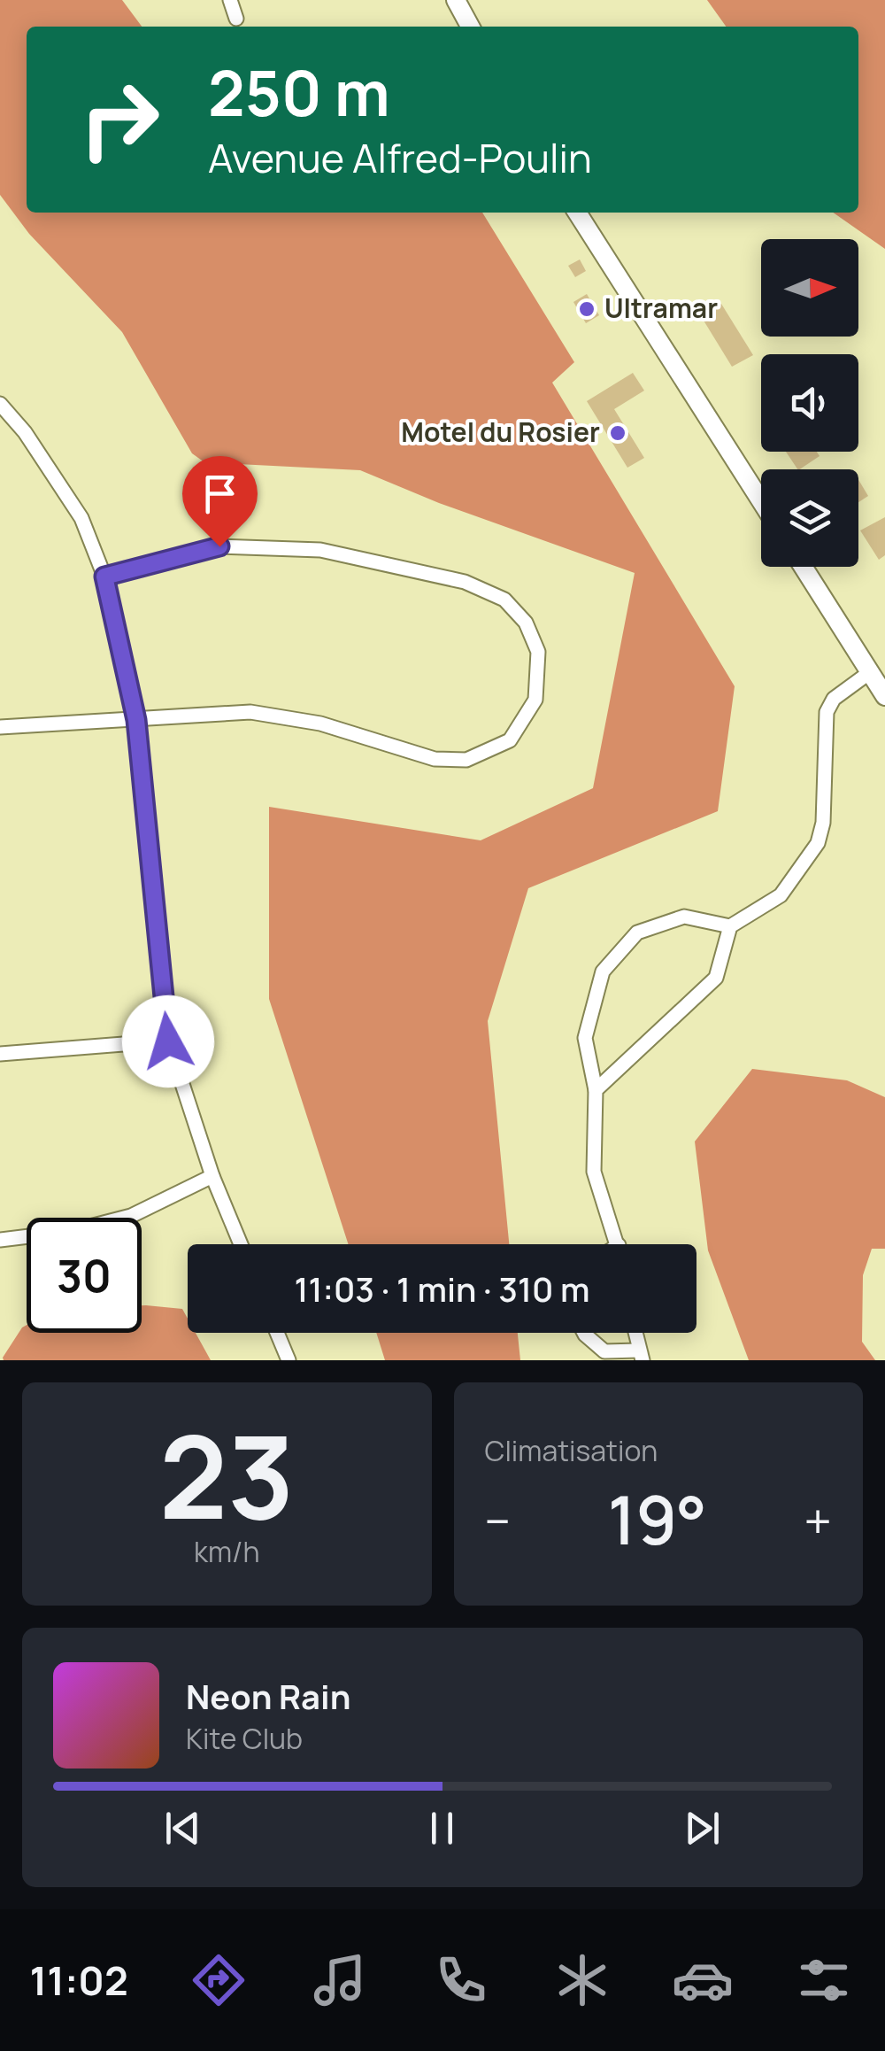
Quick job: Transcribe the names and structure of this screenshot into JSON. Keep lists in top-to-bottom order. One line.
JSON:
{"places":["Ultramar","Motel du Rosier"],"north":"right","page":{"turn":["250 m","Avenue Alfred-Poulin"],"limit":"30","trip":"11:03 · 1 min · 310 m","tile":[["23","km/h"],"Climatisation"],"heat":["−","19°","+"],"song":["Neon Rain","Kite Club"],"tabs":"11:02"}}
